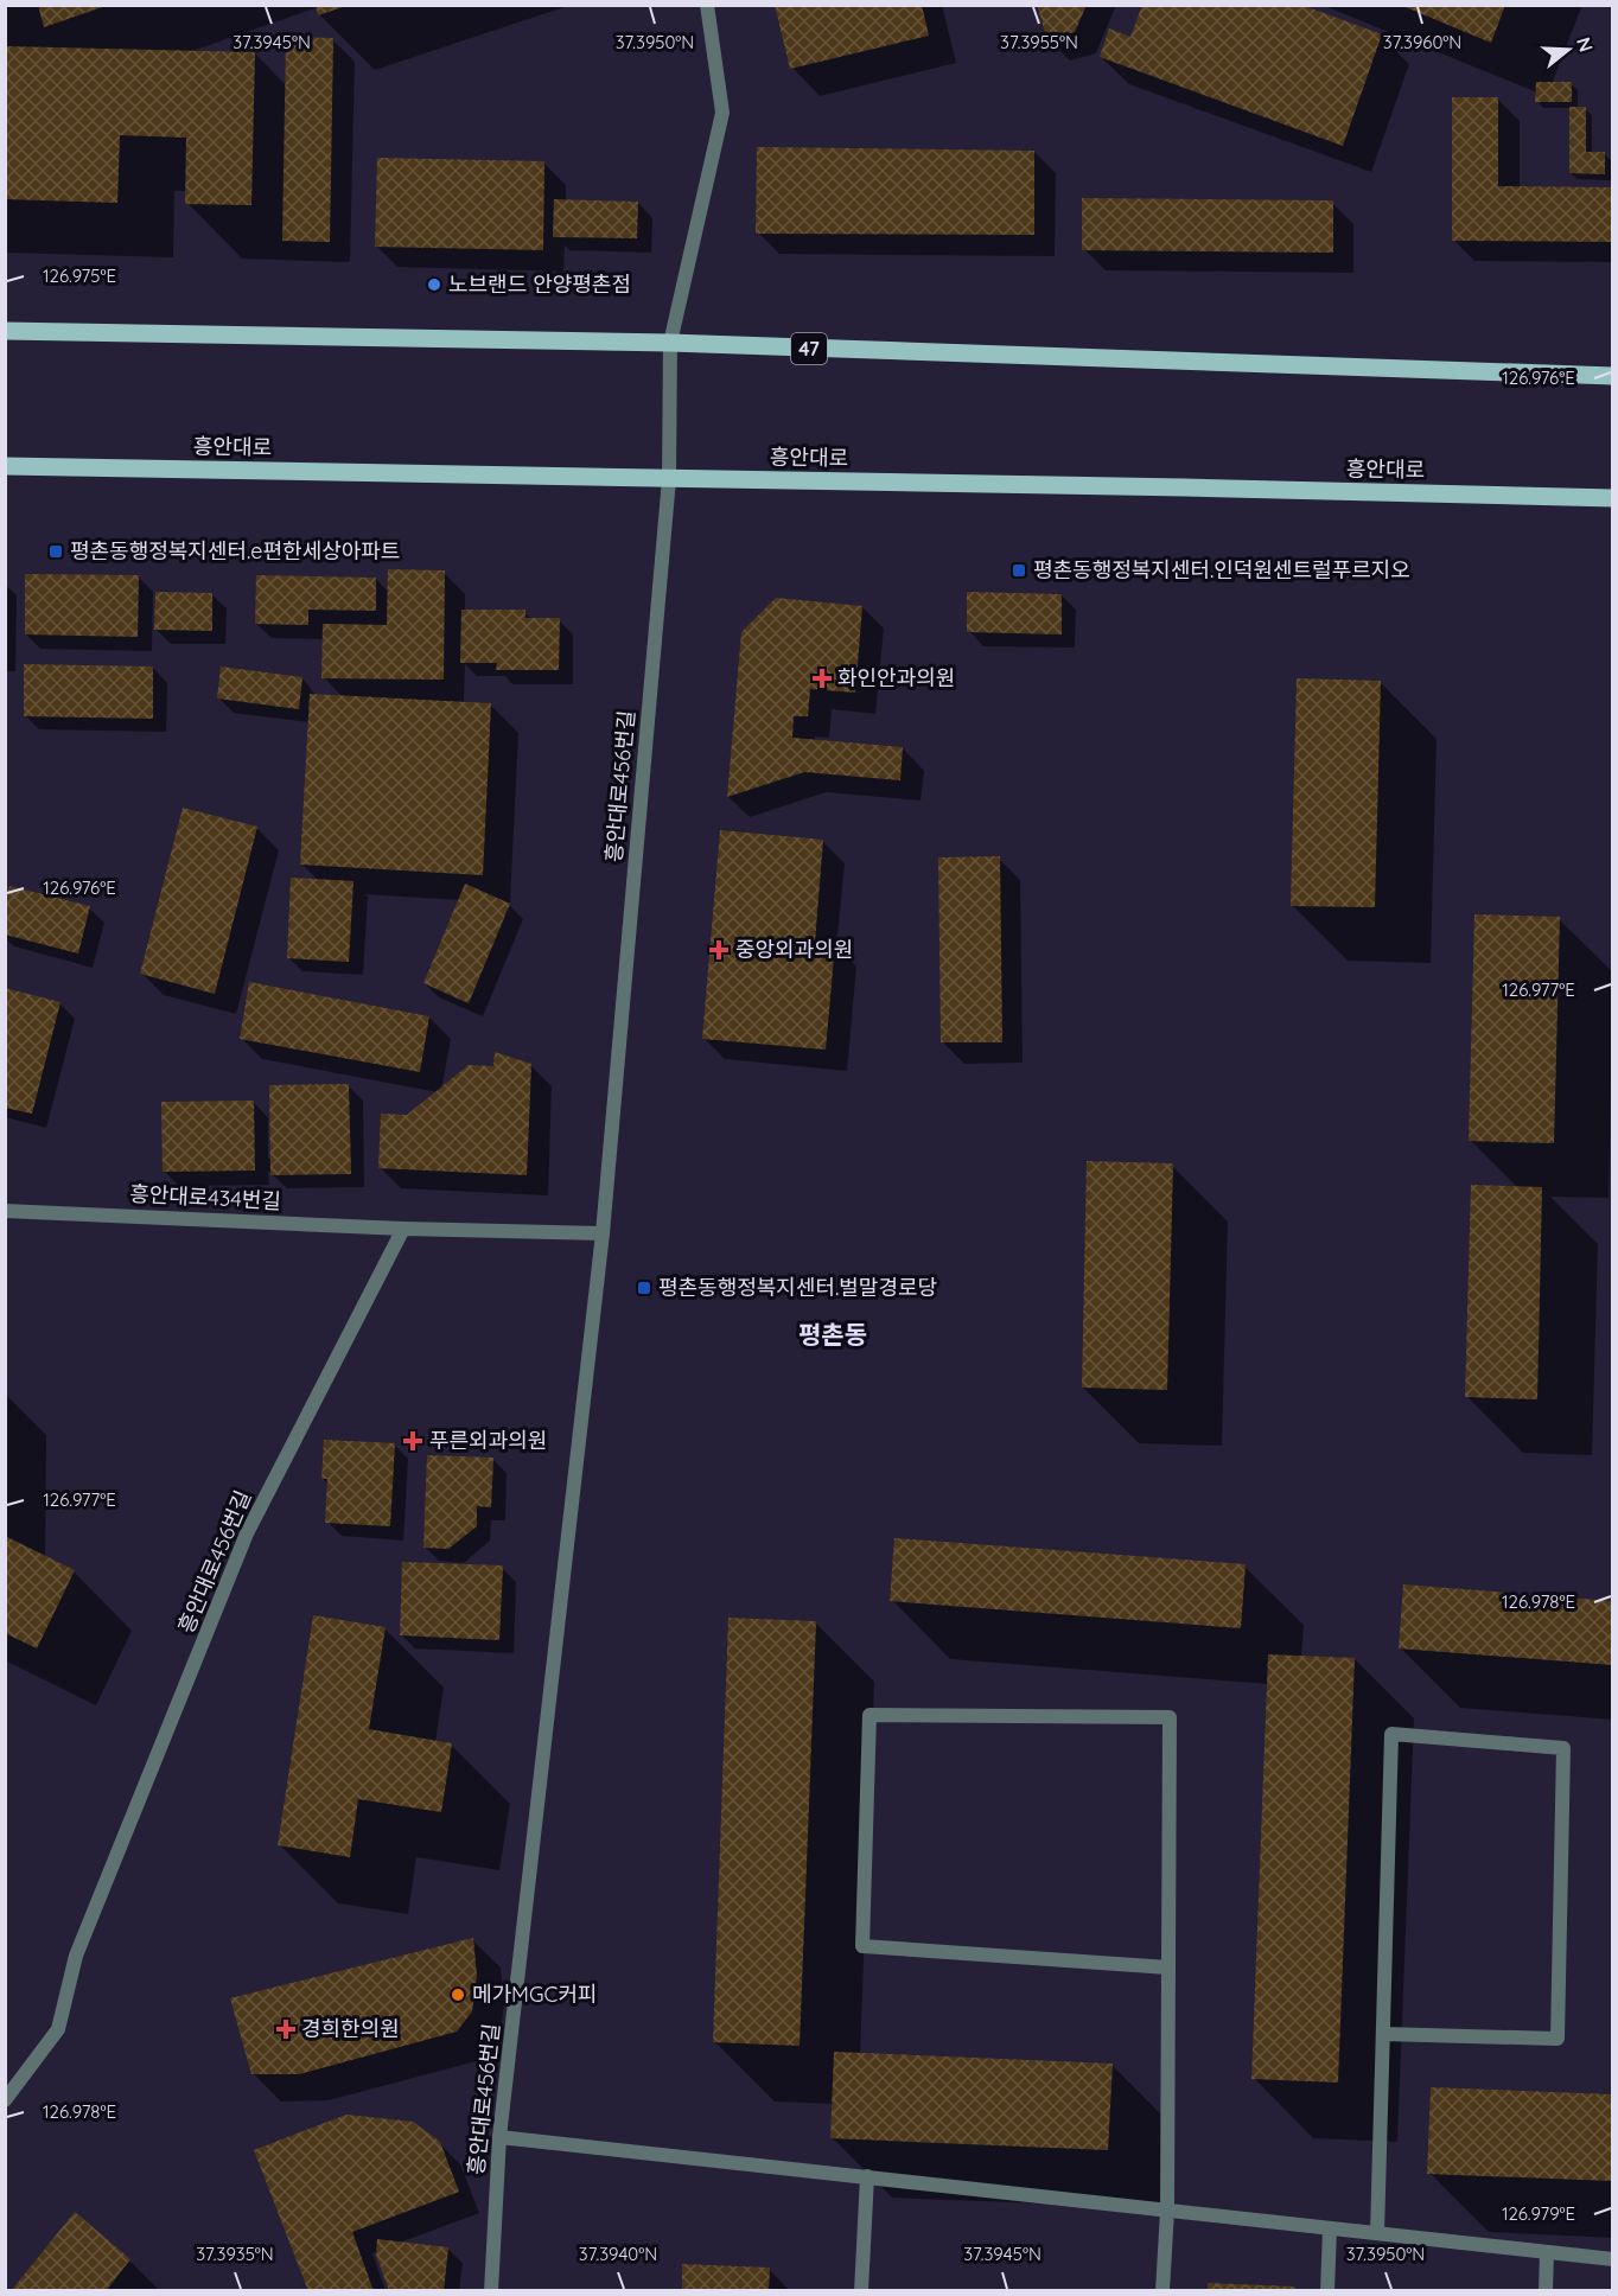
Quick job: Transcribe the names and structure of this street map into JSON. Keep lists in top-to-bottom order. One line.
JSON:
{"streets":{"main road":["47","흥안대로"],"street":["흥안대로456번길","흥안대로434번길"]},"crossings":[["47","흥안대로456번길"],["흥안대로","흥안대로456번길"],["흥안대로456번길","흥안대로434번길"]],"districts":["평촌동"],"places":{"other":["노브랜드 안양평촌점","메가MGC커피"],"transit":["평촌동행정복지센터.e편한세상아파트","평촌동행정복지센터.인덕원센트럴푸르지오","평촌동행정복지센터.벌말경로당"],"health":["화인안과의원","중앙외과의원","푸른외과의원","경희한의원"]},"north":"right","coordinates":["37.3945°N","37.3950°N","37.3955°N","37.3960°N","126.975°E","126.976°E","126.977°E","126.978°E","126.979°E","37.3935°N","37.3940°N"]}
